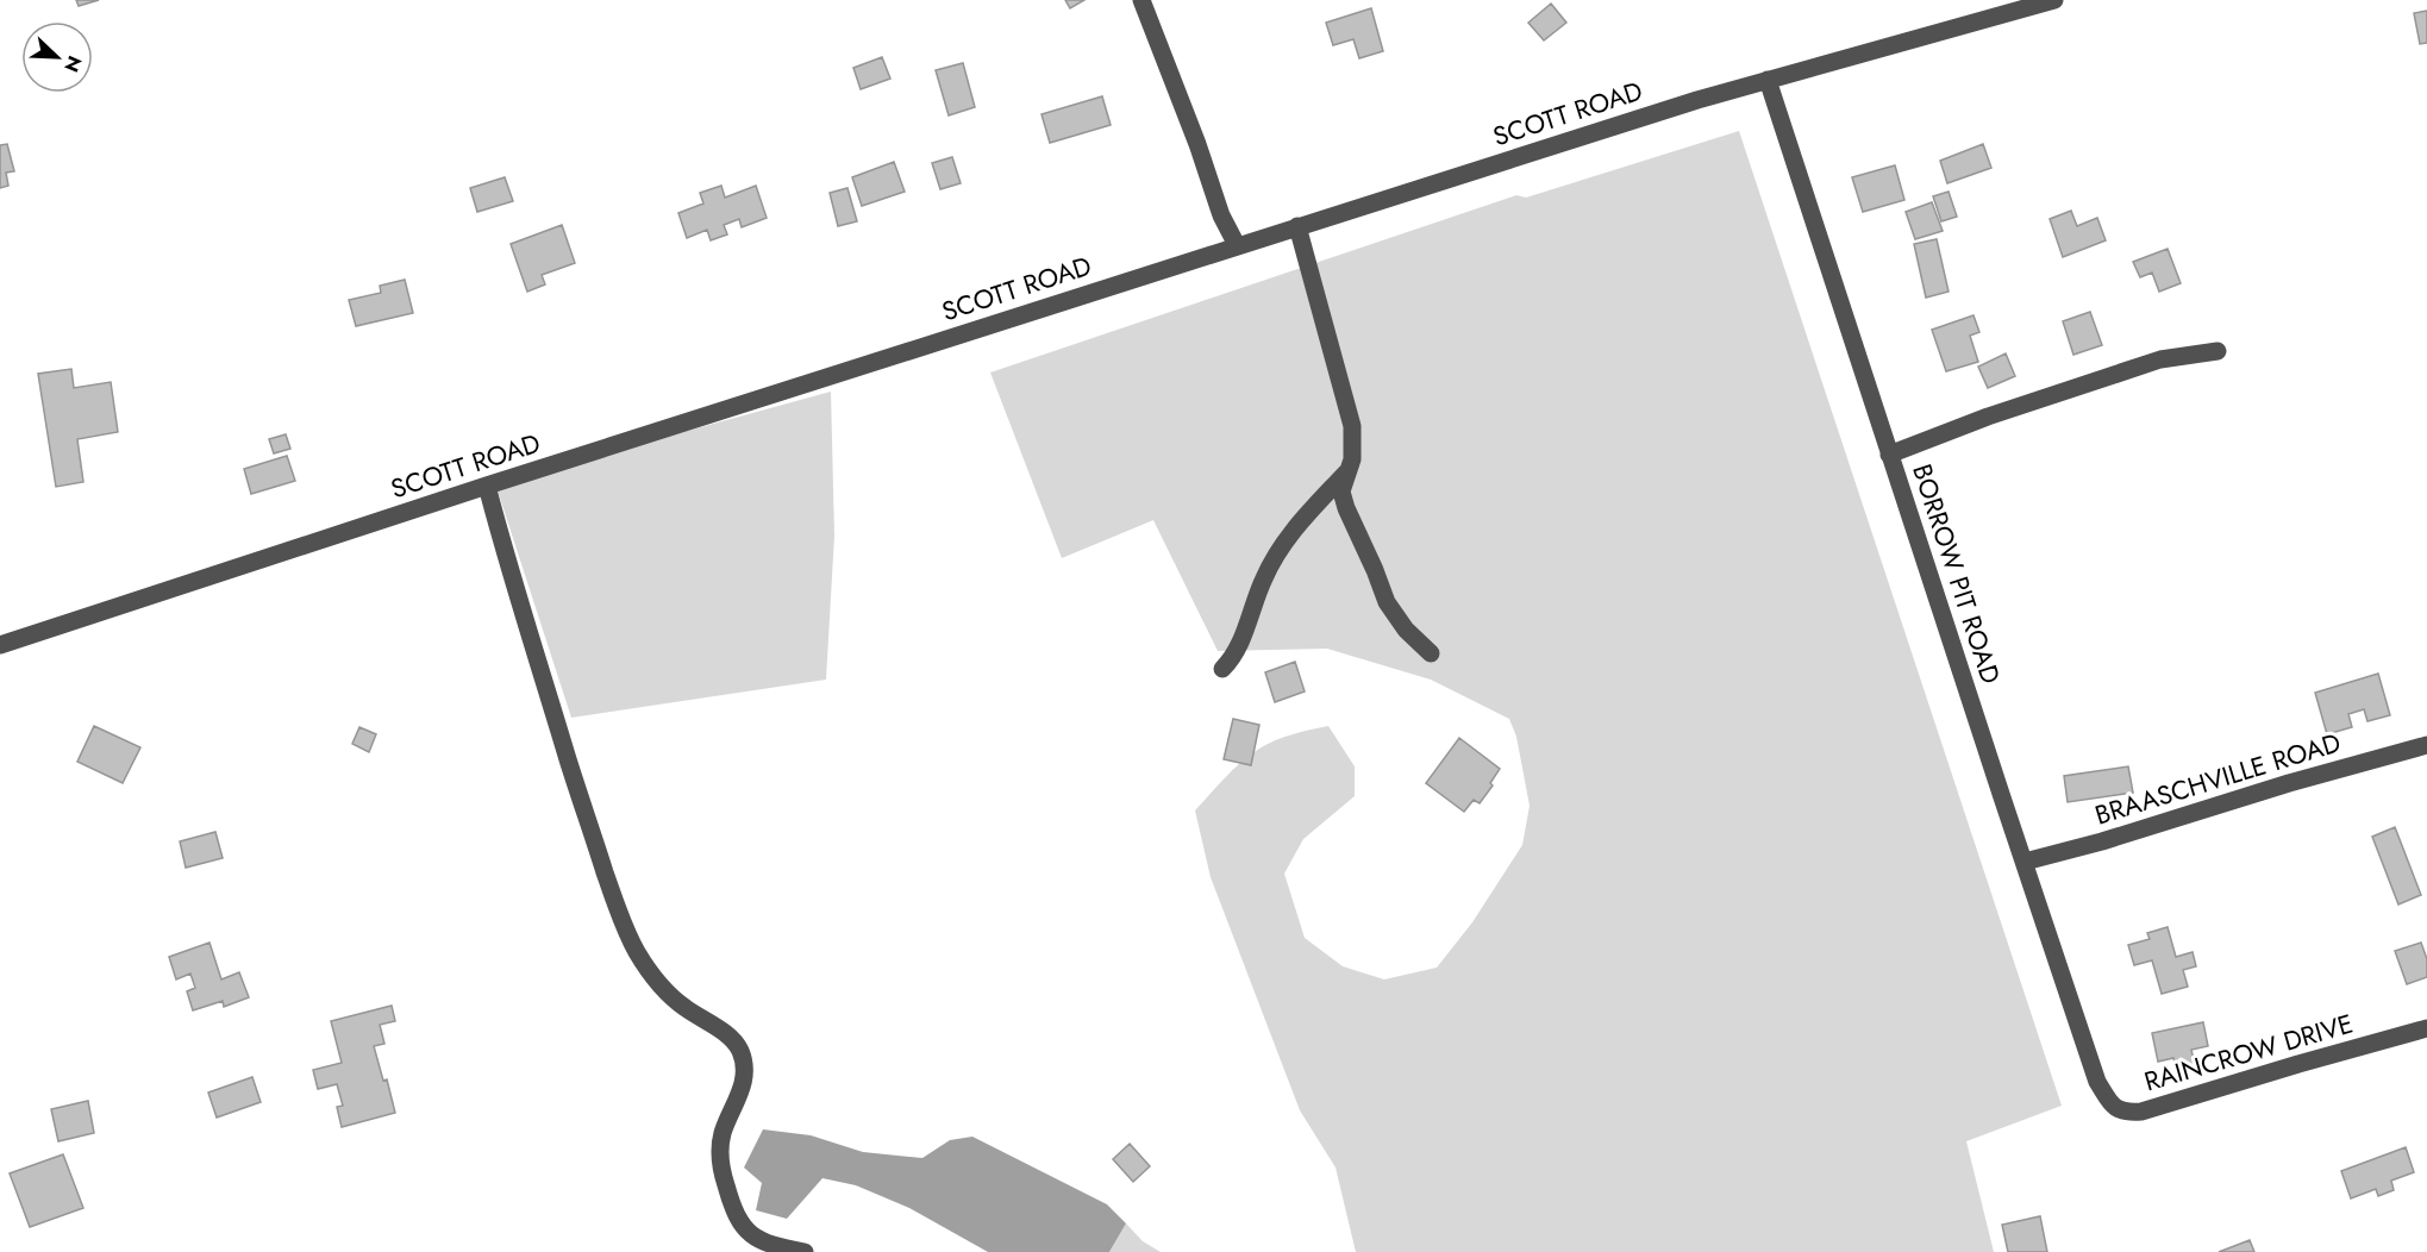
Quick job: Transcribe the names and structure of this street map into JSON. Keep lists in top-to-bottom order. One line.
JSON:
{"streets":{"street":["SCOTT ROAD","BORROW PIT ROAD","BRAASCHVILLE ROAD","RAINCROW DRIVE"]},"crossings":[["SCOTT ROAD","BORROW PIT ROAD"],["BORROW PIT ROAD","BRAASCHVILLE ROAD"],["BORROW PIT ROAD","RAINCROW DRIVE"]],"north":"bottom right"}
